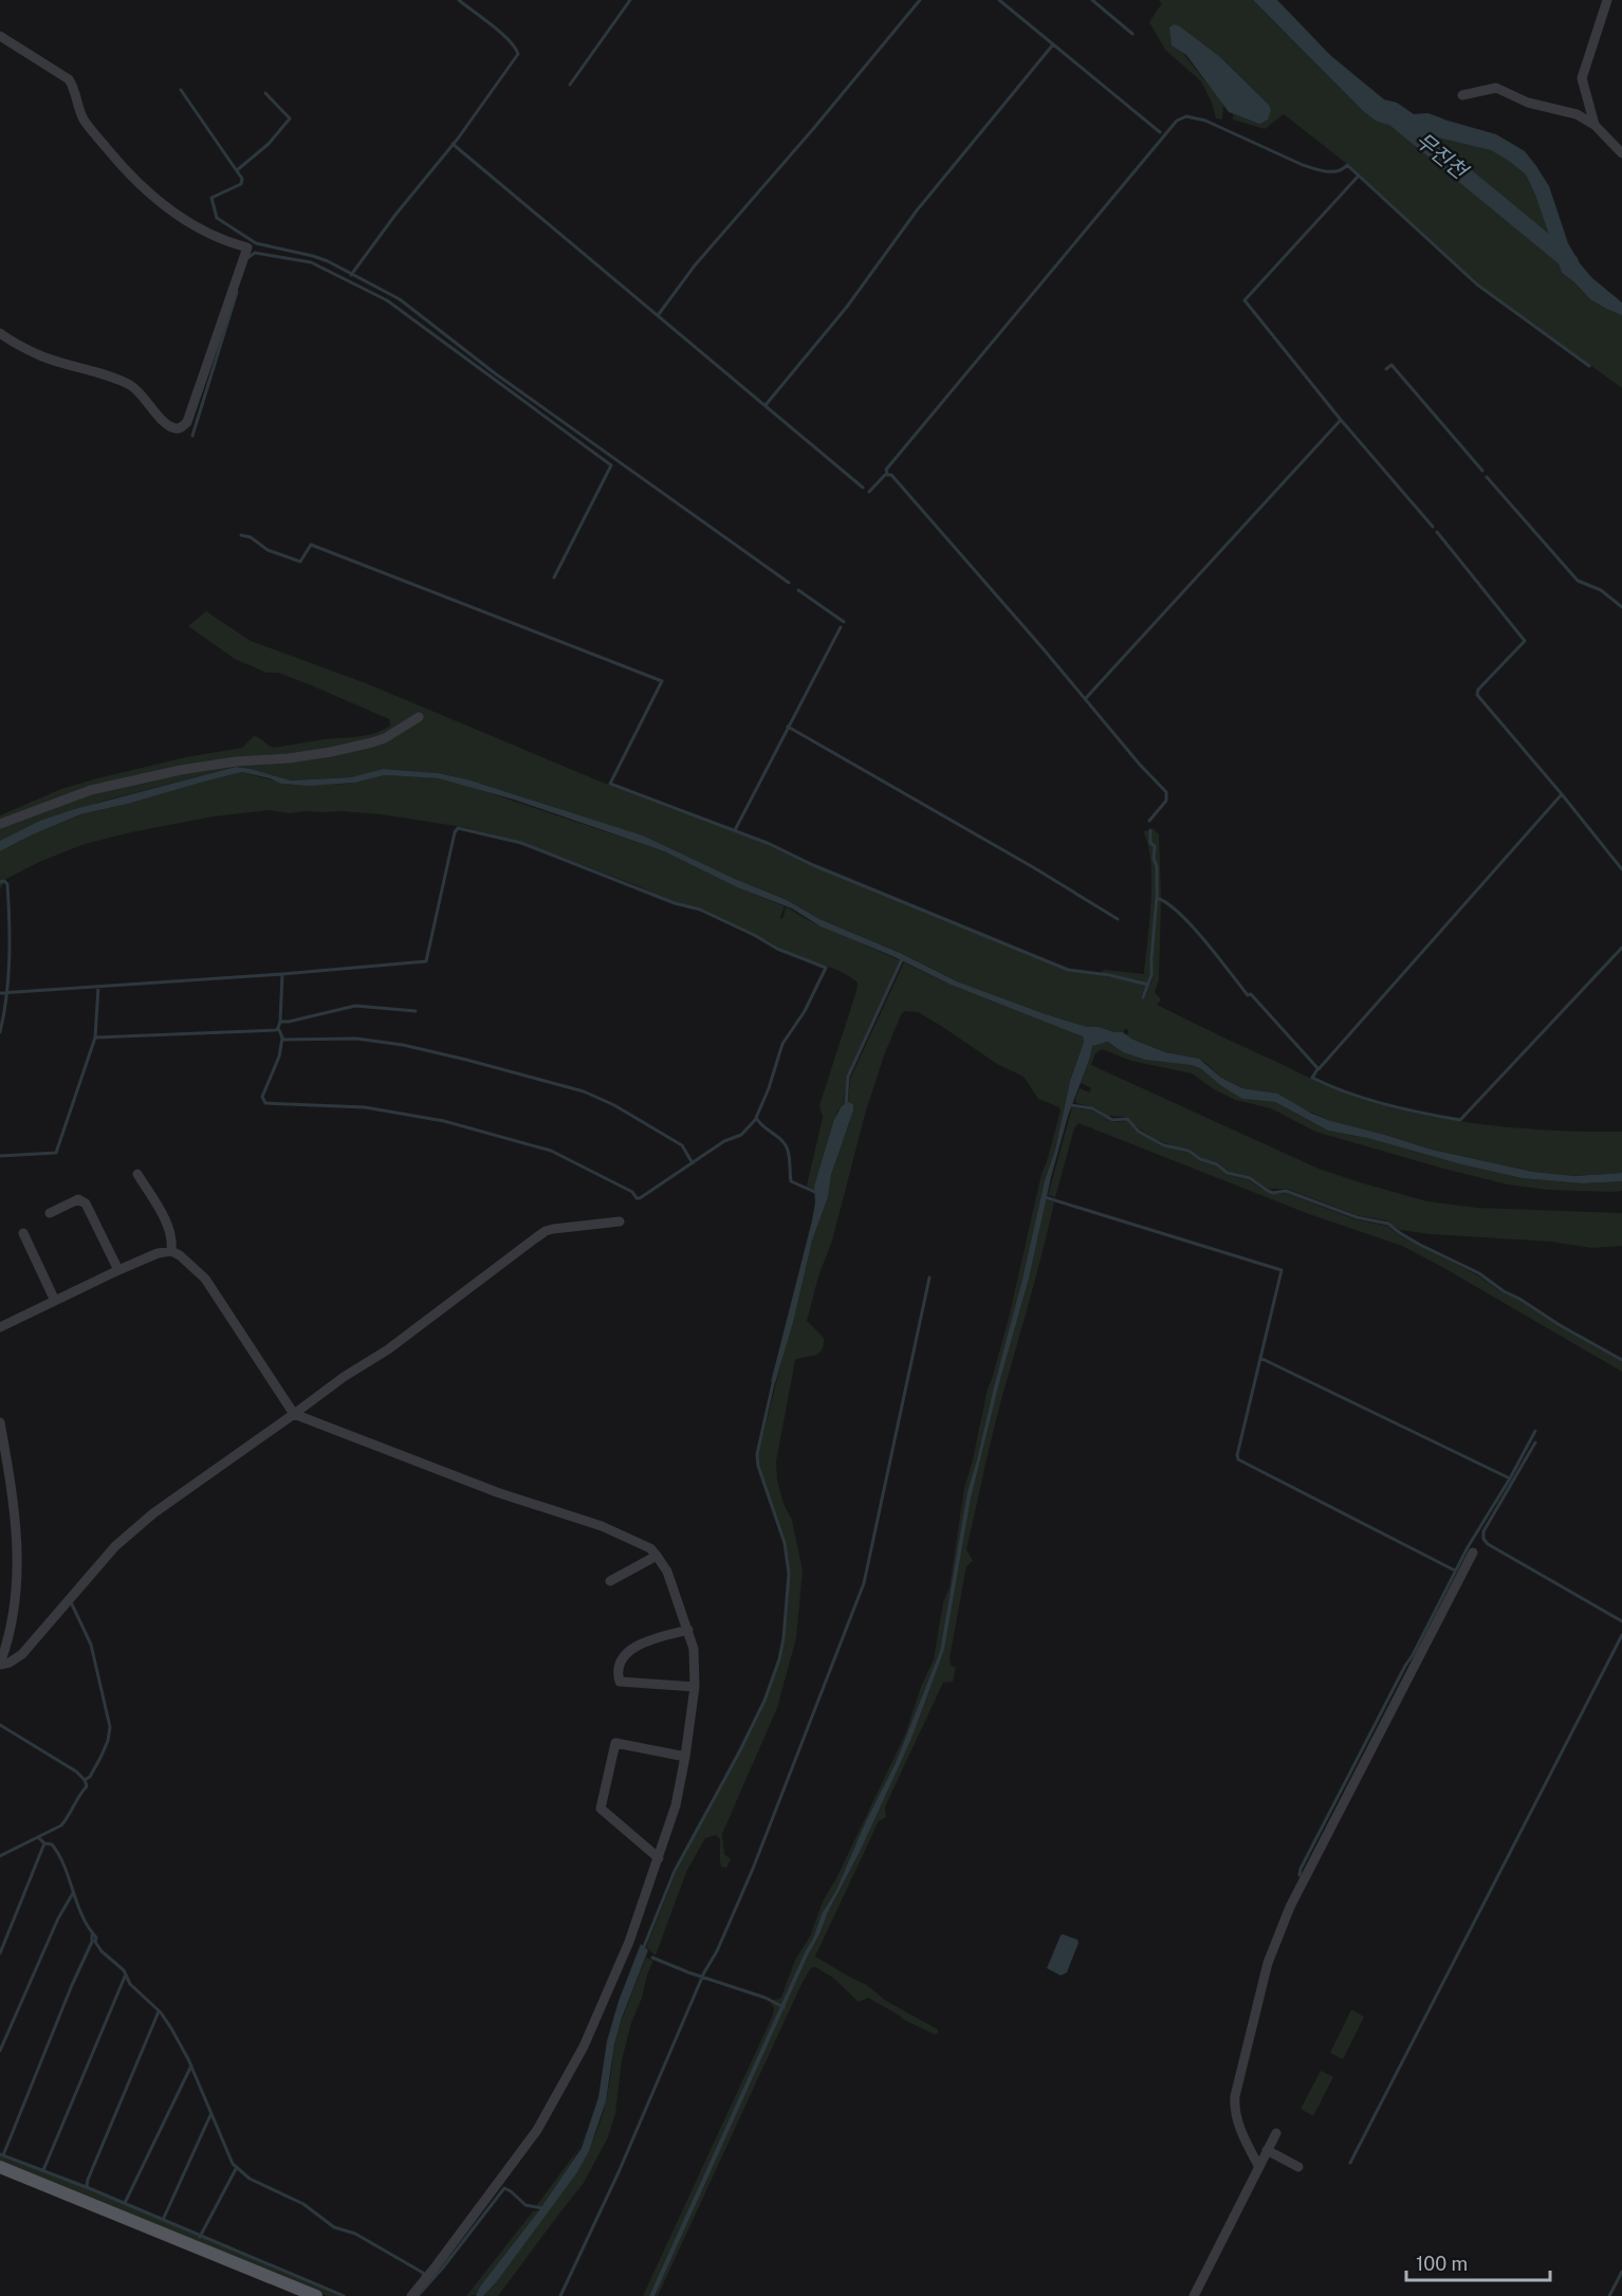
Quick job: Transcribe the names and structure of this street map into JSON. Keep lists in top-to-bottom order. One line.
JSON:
{"water":["무진천"],"scale_bar":"100 m"}
